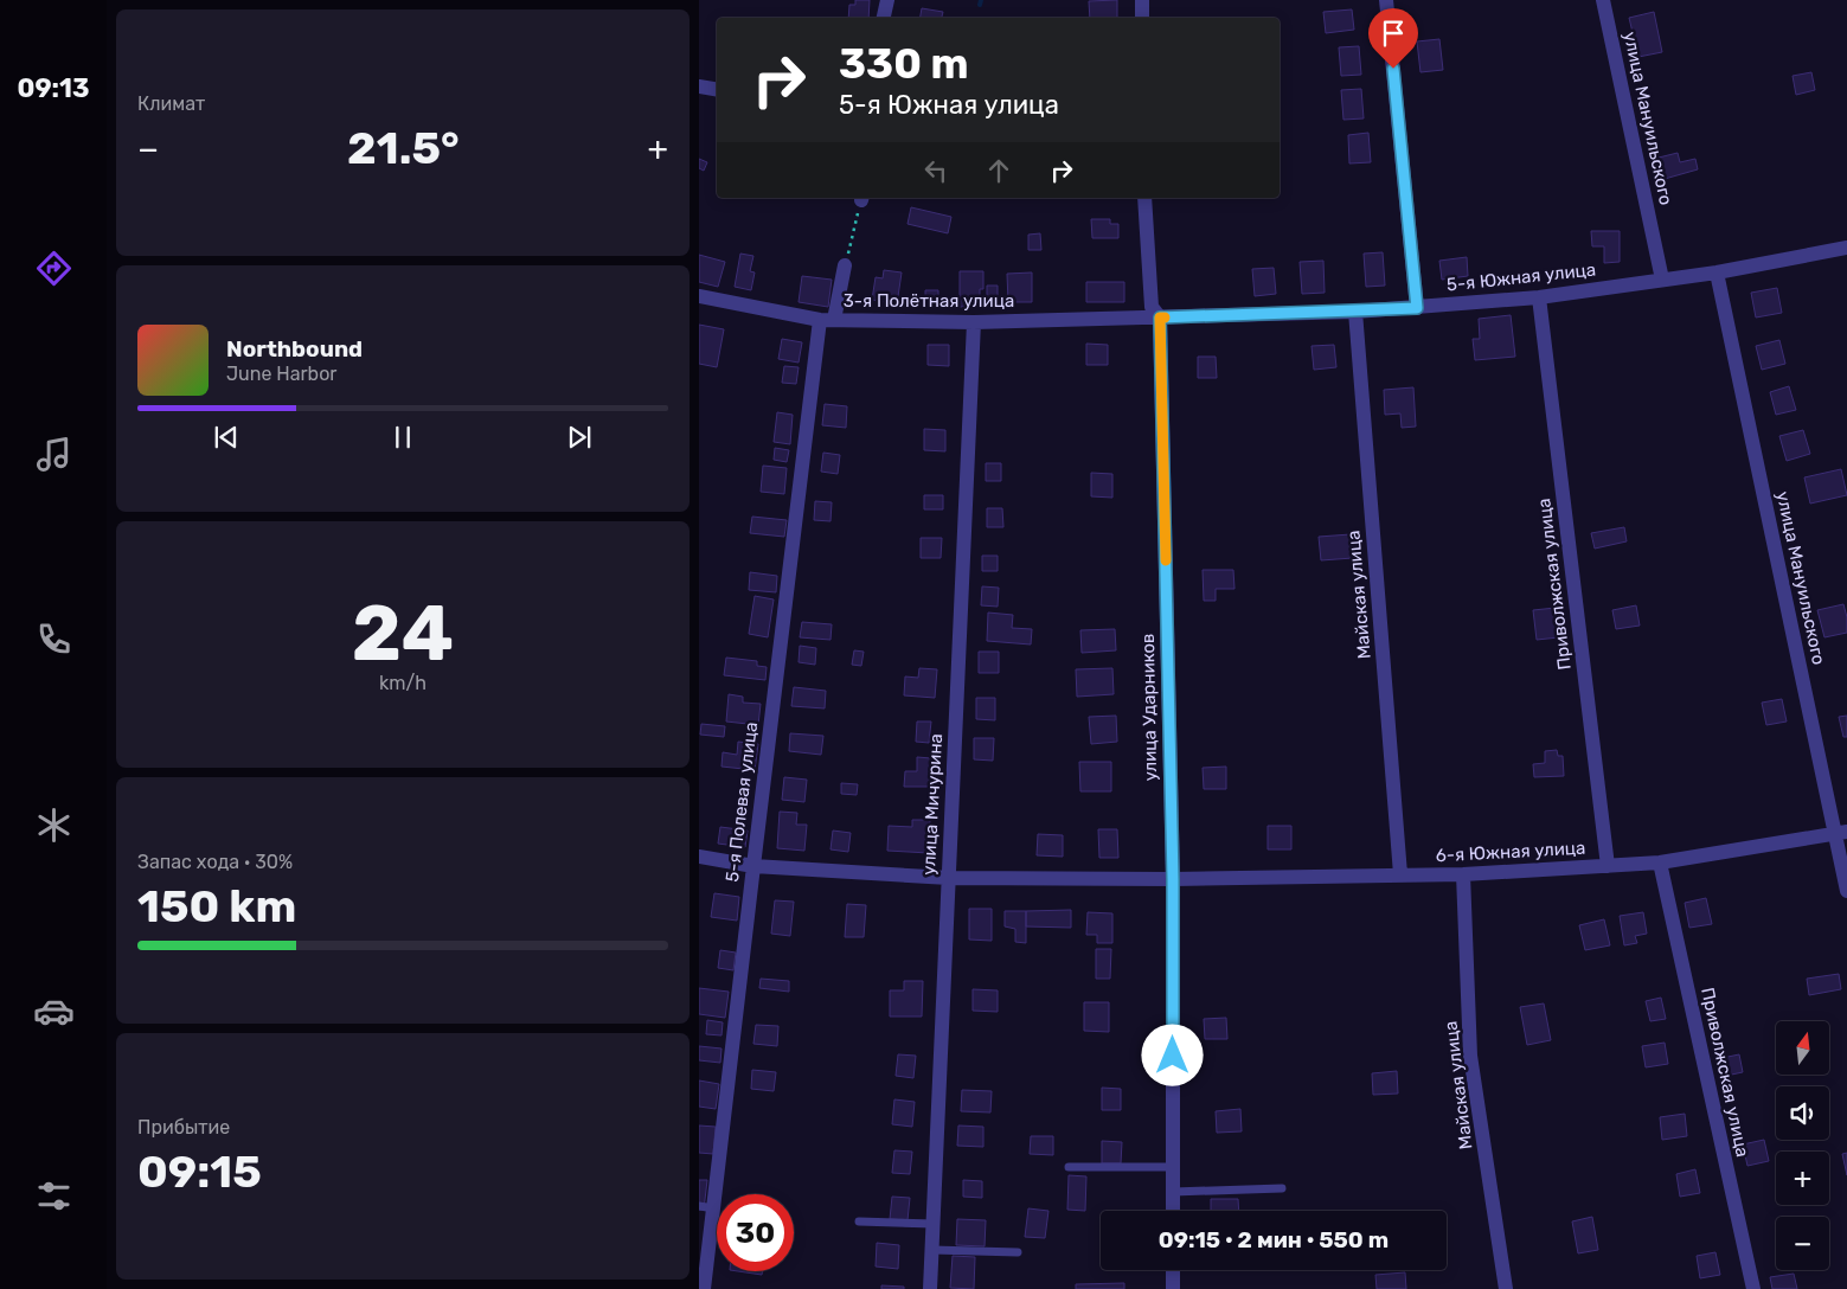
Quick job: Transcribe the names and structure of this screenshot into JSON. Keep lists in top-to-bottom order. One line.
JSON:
{"streets":{"street":["улица Мануильского","5-я Южная улица","3-я Полётная улица","Приволжская улица","Майская улица","улица Ударников","5-я Полевая улица","улица Мичурина","6-я Южная улица"]},"crossings":[["улица Мануильского","5-я Южная улица"],["улица Мануильского","6-я Южная улица"],["5-я Южная улица","3-я Полётная улица"],["5-я Южная улица","Приволжская улица"],["5-я Южная улица","Майская улица"],["5-я Южная улица","улица Ударников"],["3-я Полётная улица","улица Ударников"],["3-я Полётная улица","5-я Полевая улица"],["3-я Полётная улица","улица Мичурина"],["Приволжская улица","6-я Южная улица"],["Майская улица","6-я Южная улица"],["улица Ударников","6-я Южная улица"],["5-я Полевая улица","6-я Южная улица"],["улица Мичурина","6-я Южная улица"]],"north":"top","page":{"tabs":"09:13","tile":["Климат",["24","km/h"],["Запас хода · 30%","150 km"],["Прибытие","09:15"]],"turn":["330 m","5-я Южная улица"],"heat":["−","21.5°","+"],"song":["Northbound","June Harbor"],"map_buttons":["+","−"],"limit":"30","trip":"09:15 · 2 мин · 550 m"}}
